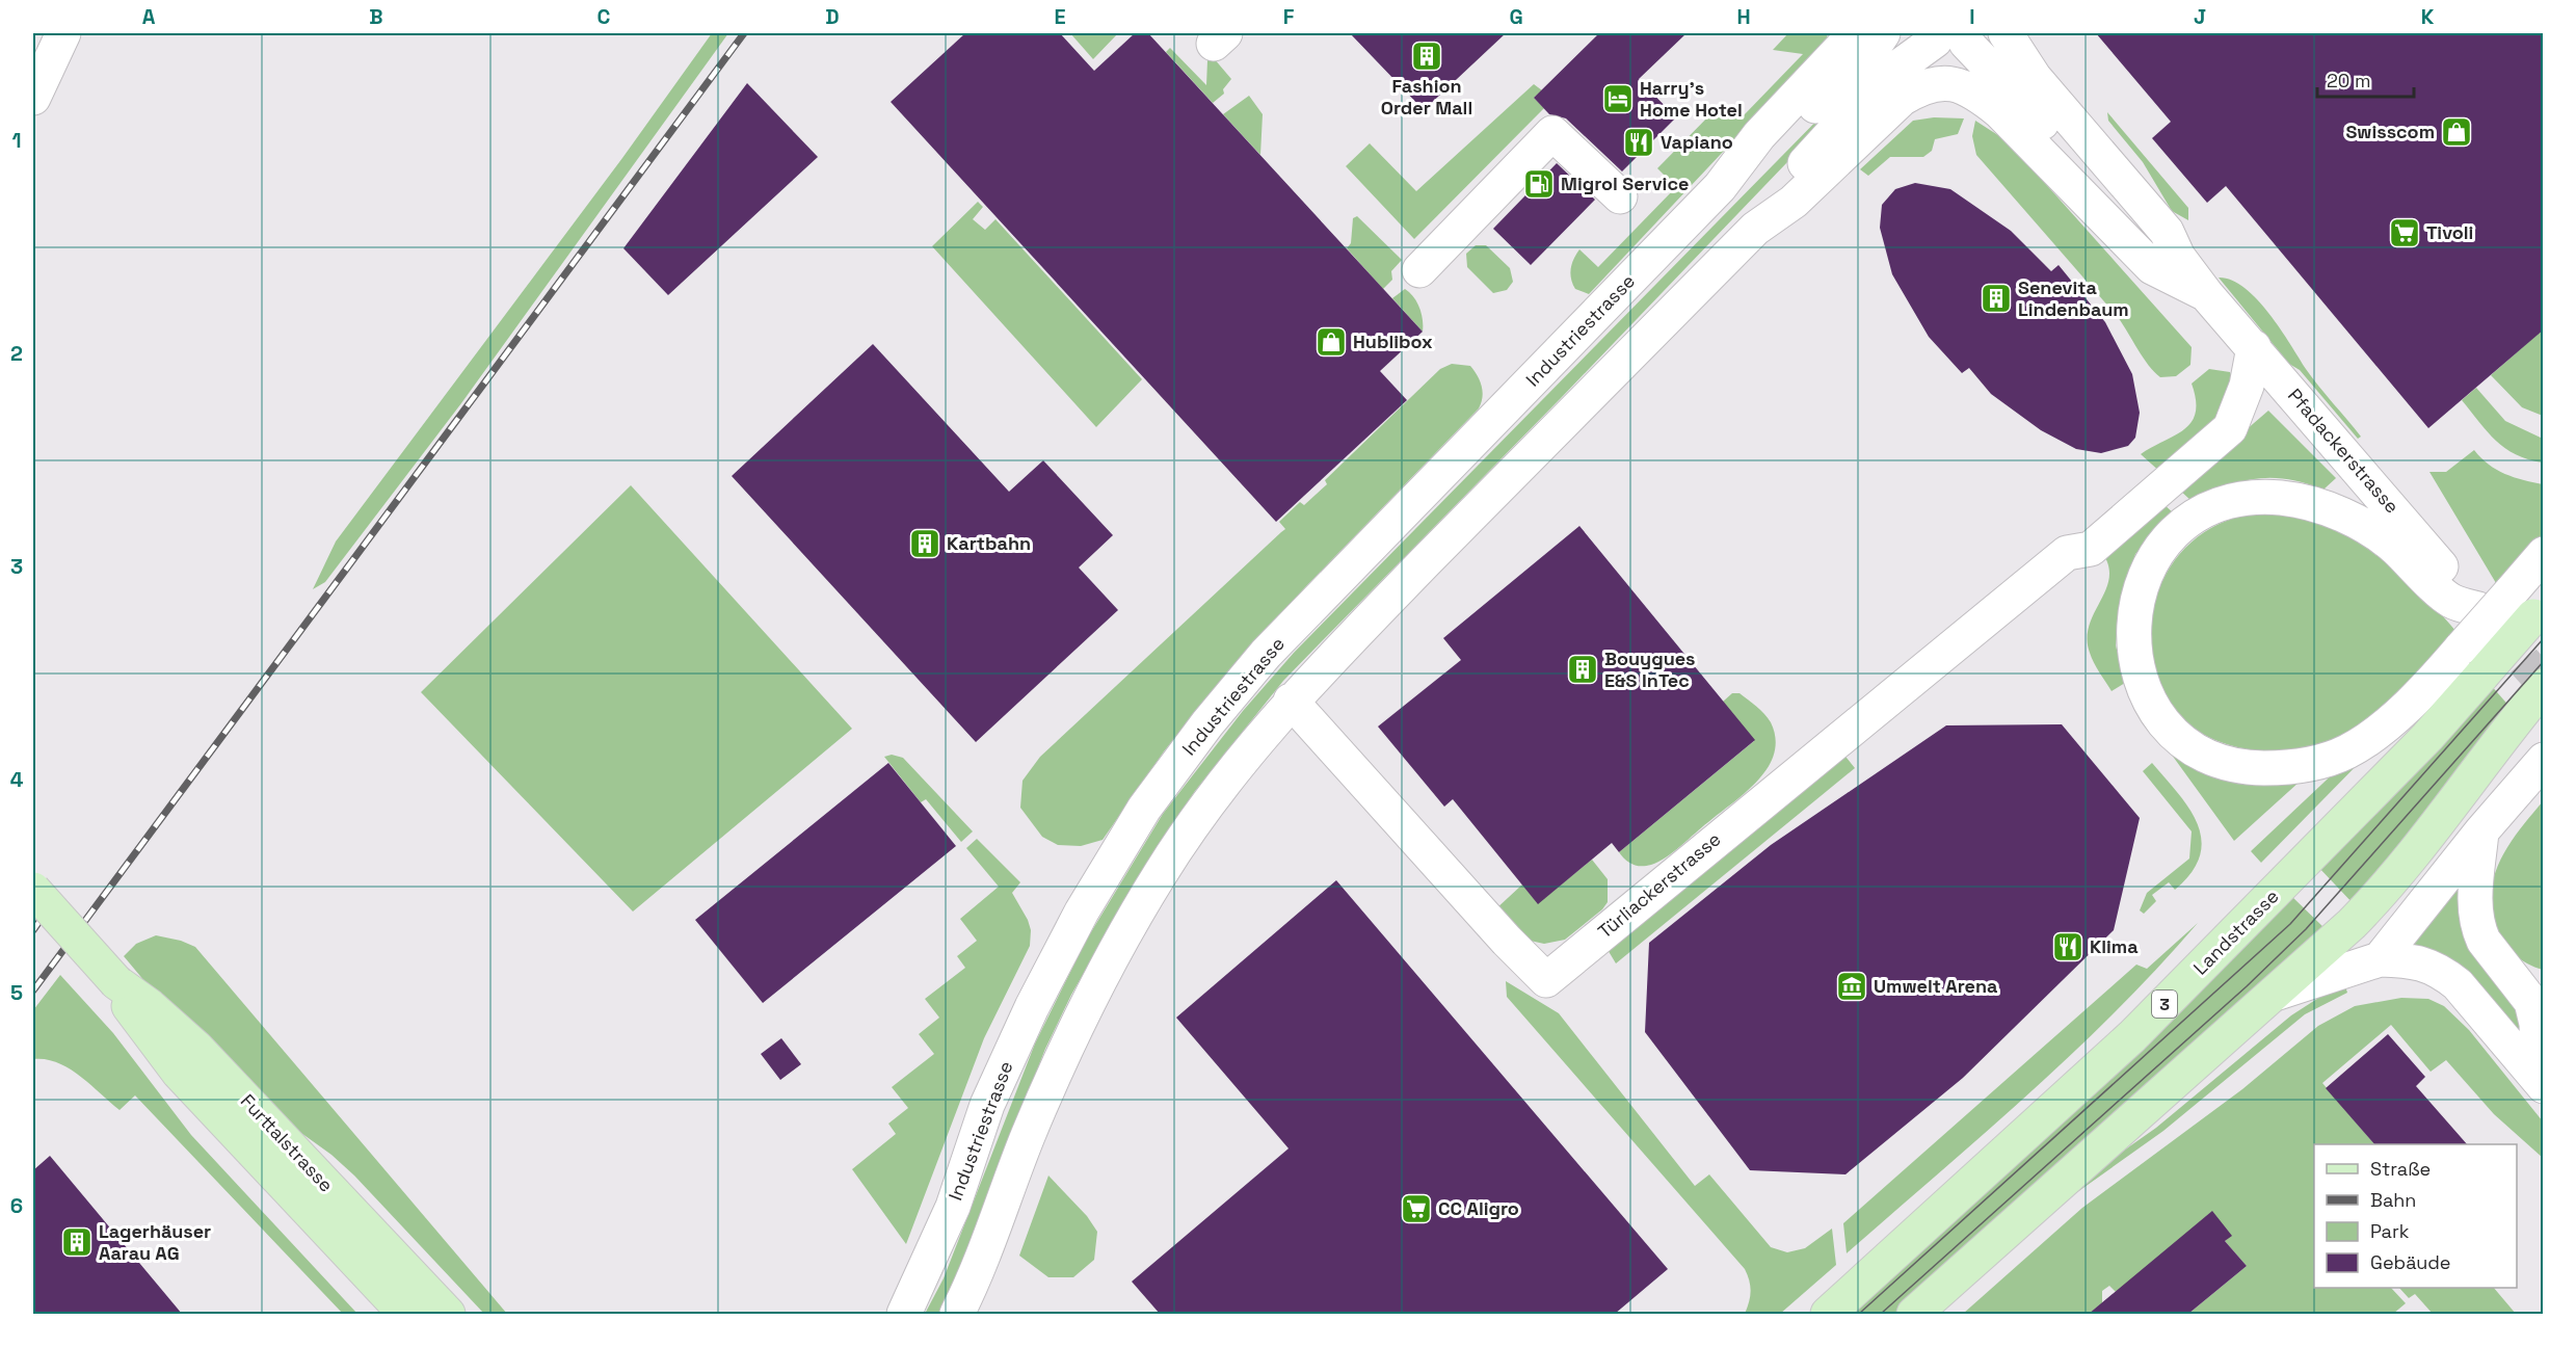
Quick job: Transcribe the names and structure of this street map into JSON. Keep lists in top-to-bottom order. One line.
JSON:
{"streets":{"main road":["Landstrasse","3","Furttalstrasse"],"street":["Industriestrasse","Pfadackerstrasse","Türliackerstrasse"]},"crossings":[["Pfadackerstrasse","Türliackerstrasse"],["Pfadackerstrasse","Landstrasse"]],"places":{"building":["Fashion Order Mall","Senevita Lindenbaum","Kartbahn","Bouygues E&S InTec","Lagerhäuser Aarau AG"],"hotel":["Harry's Home Hotel"],"shop":["Swisscom","Hublibox"],"restaurant":["Vapiano","Klima"],"fuel station":["Migrol Service"],"supermarket":["Tivoli","CC Aligro"],"museum":["Umwelt Arena"]},"legend":["Straße","Bahn","Park","Gebäude"],"scale_bar":"20 m","grid":{"columns":["A","B","C","D","E","F","G","H","I","J","K"],"rows":["1","2","3","4","5","6"]}}
